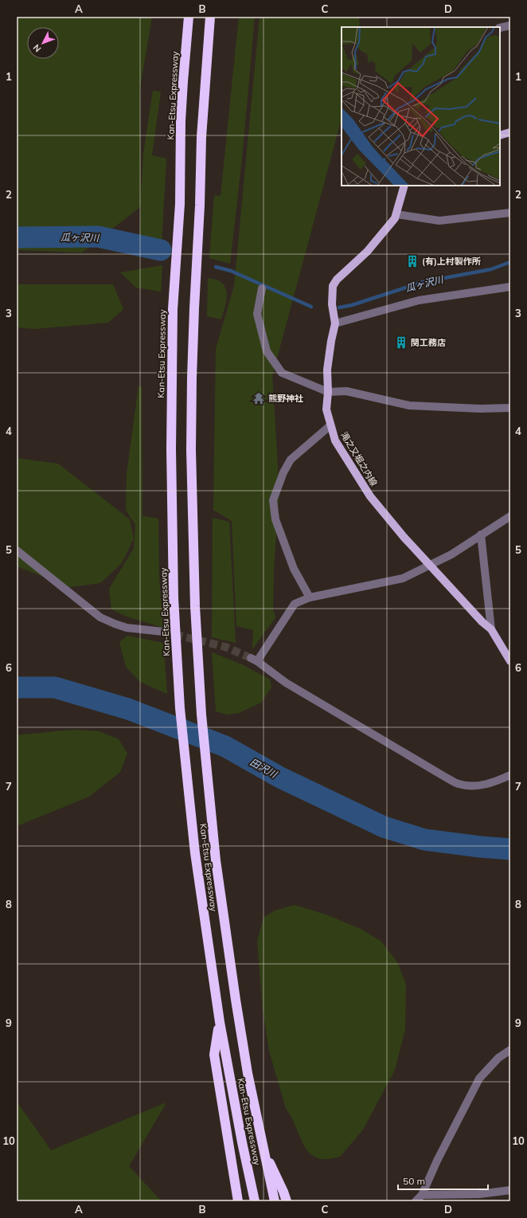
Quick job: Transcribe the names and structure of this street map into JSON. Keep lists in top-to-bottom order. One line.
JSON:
{"streets":{"highway":["Kan-Etsu Expressway"],"main road":["滝之又堀之内線"]},"water":["瓜ヶ沢川","田沢川"],"places":{"building":["(有)上村製作所","関工務店"],"temple":["熊野神社"]},"scale_bar":"50 m","north":"bottom left","grid":{"columns":["A","B","C","D"],"rows":["1","2","3","4","5","6","7","8","9","10"]}}
